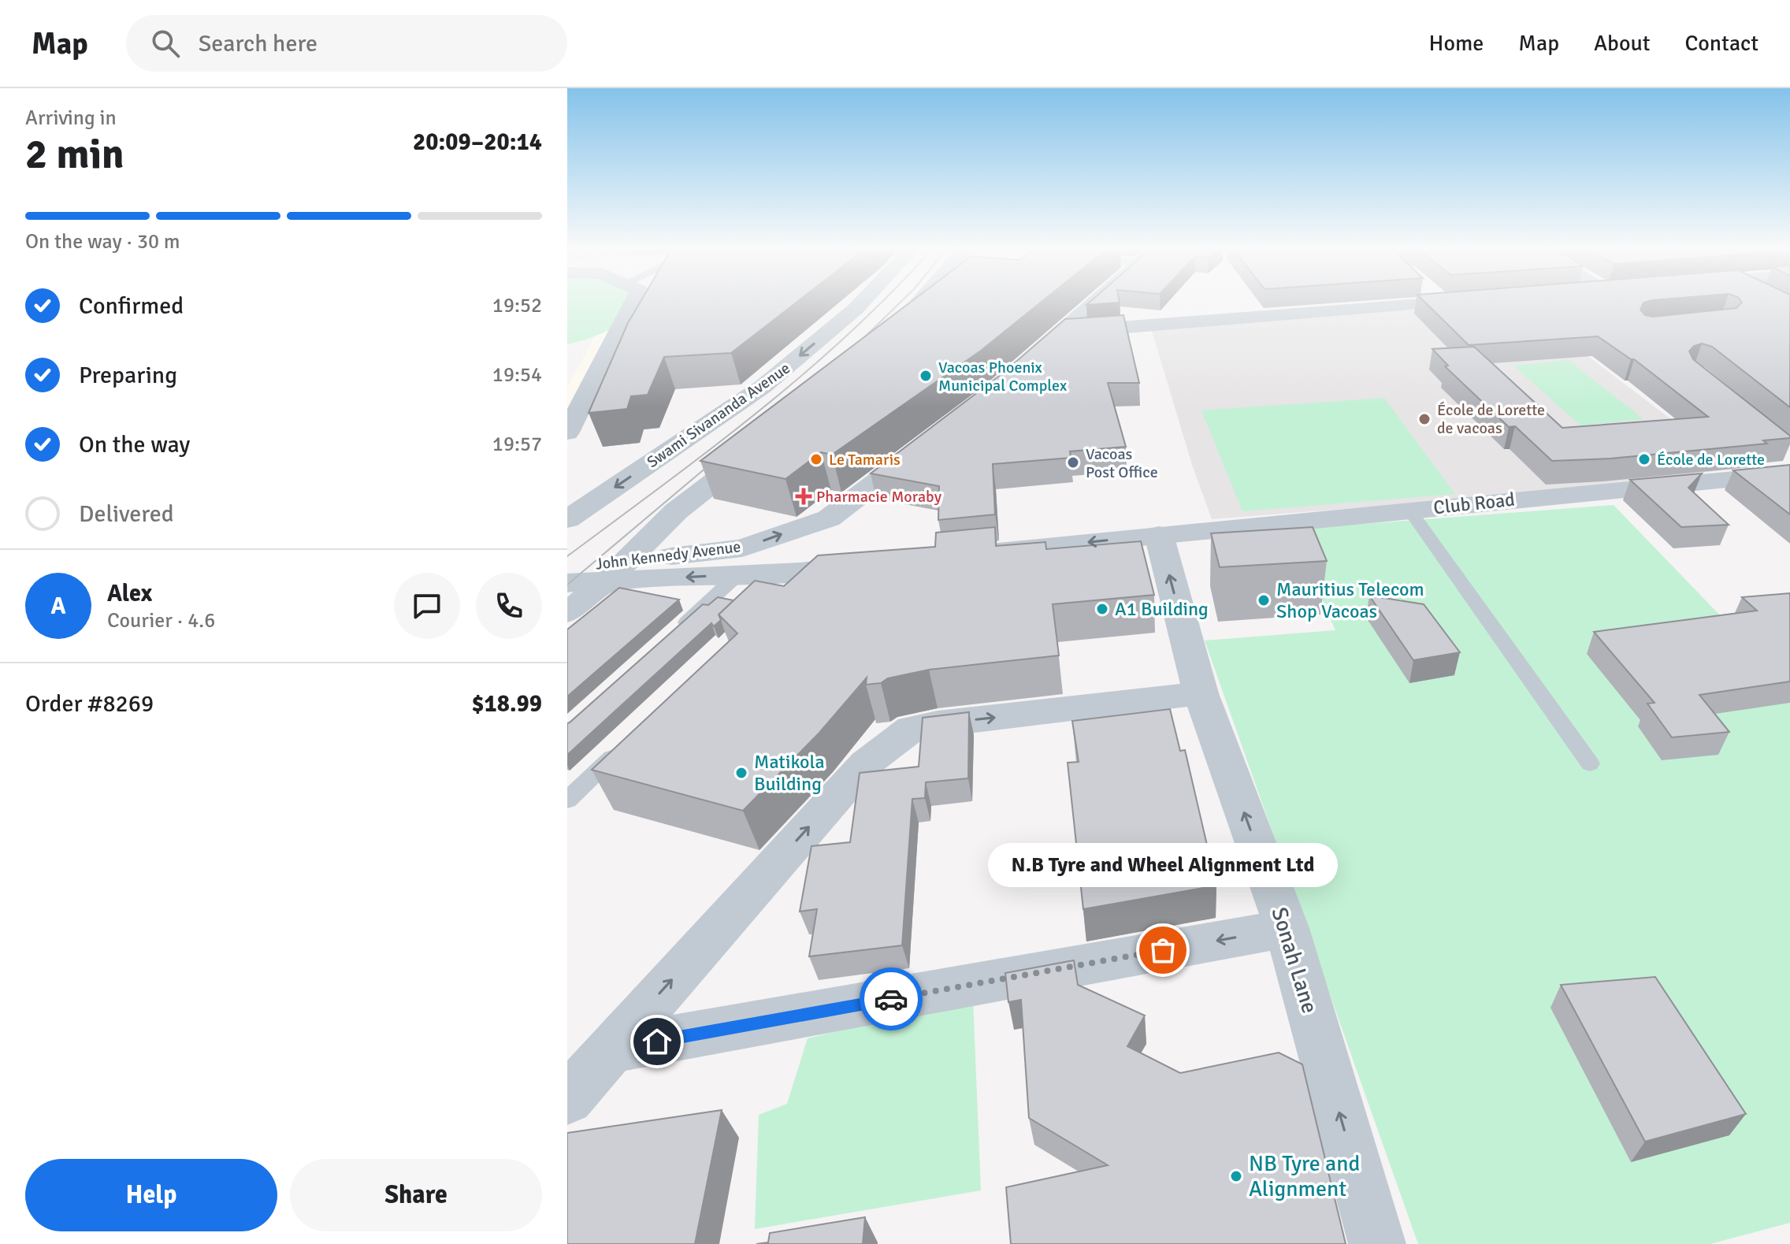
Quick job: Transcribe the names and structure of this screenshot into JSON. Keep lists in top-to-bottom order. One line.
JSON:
{"streets":{"street":["Swami Sivananda Avenue","Club Road","John Kennedy Avenue","Sonah Lane"]},"crossings":[["Club Road","Sonah Lane"]],"one_way":["Sonah Lane"],"places":{"other":["Vacoas Phoenix Municipal Complex","École de Lorette de vacoas","Le Tamaris","École de Lorette","Vacoas Post Office","Mauritius Telecom Shop Vacoas","A1 Building","Matikola Building","N.B Tyre and Wheel Alignment Ltd","NB Tyre and Alignment"],"health":["Pharmacie Moraby"]},"page":{"header":"Map","search":"Search here","nav":["Home","Map","About","Contact"],"heading":["2 min","Arriving in","20:09–20:14"],"panel":["Alex","Courier · 4.6","Order #8269","$18.99"],"bar":"On the way · 30 m","list":[["Confirmed","19:52"],["Preparing","19:54"],["On the way","19:57"],"Delivered"],"round":"A","bubble":"N.B Tyre and Wheel Alignment Ltd","buttons":["Help","Share"]}}
